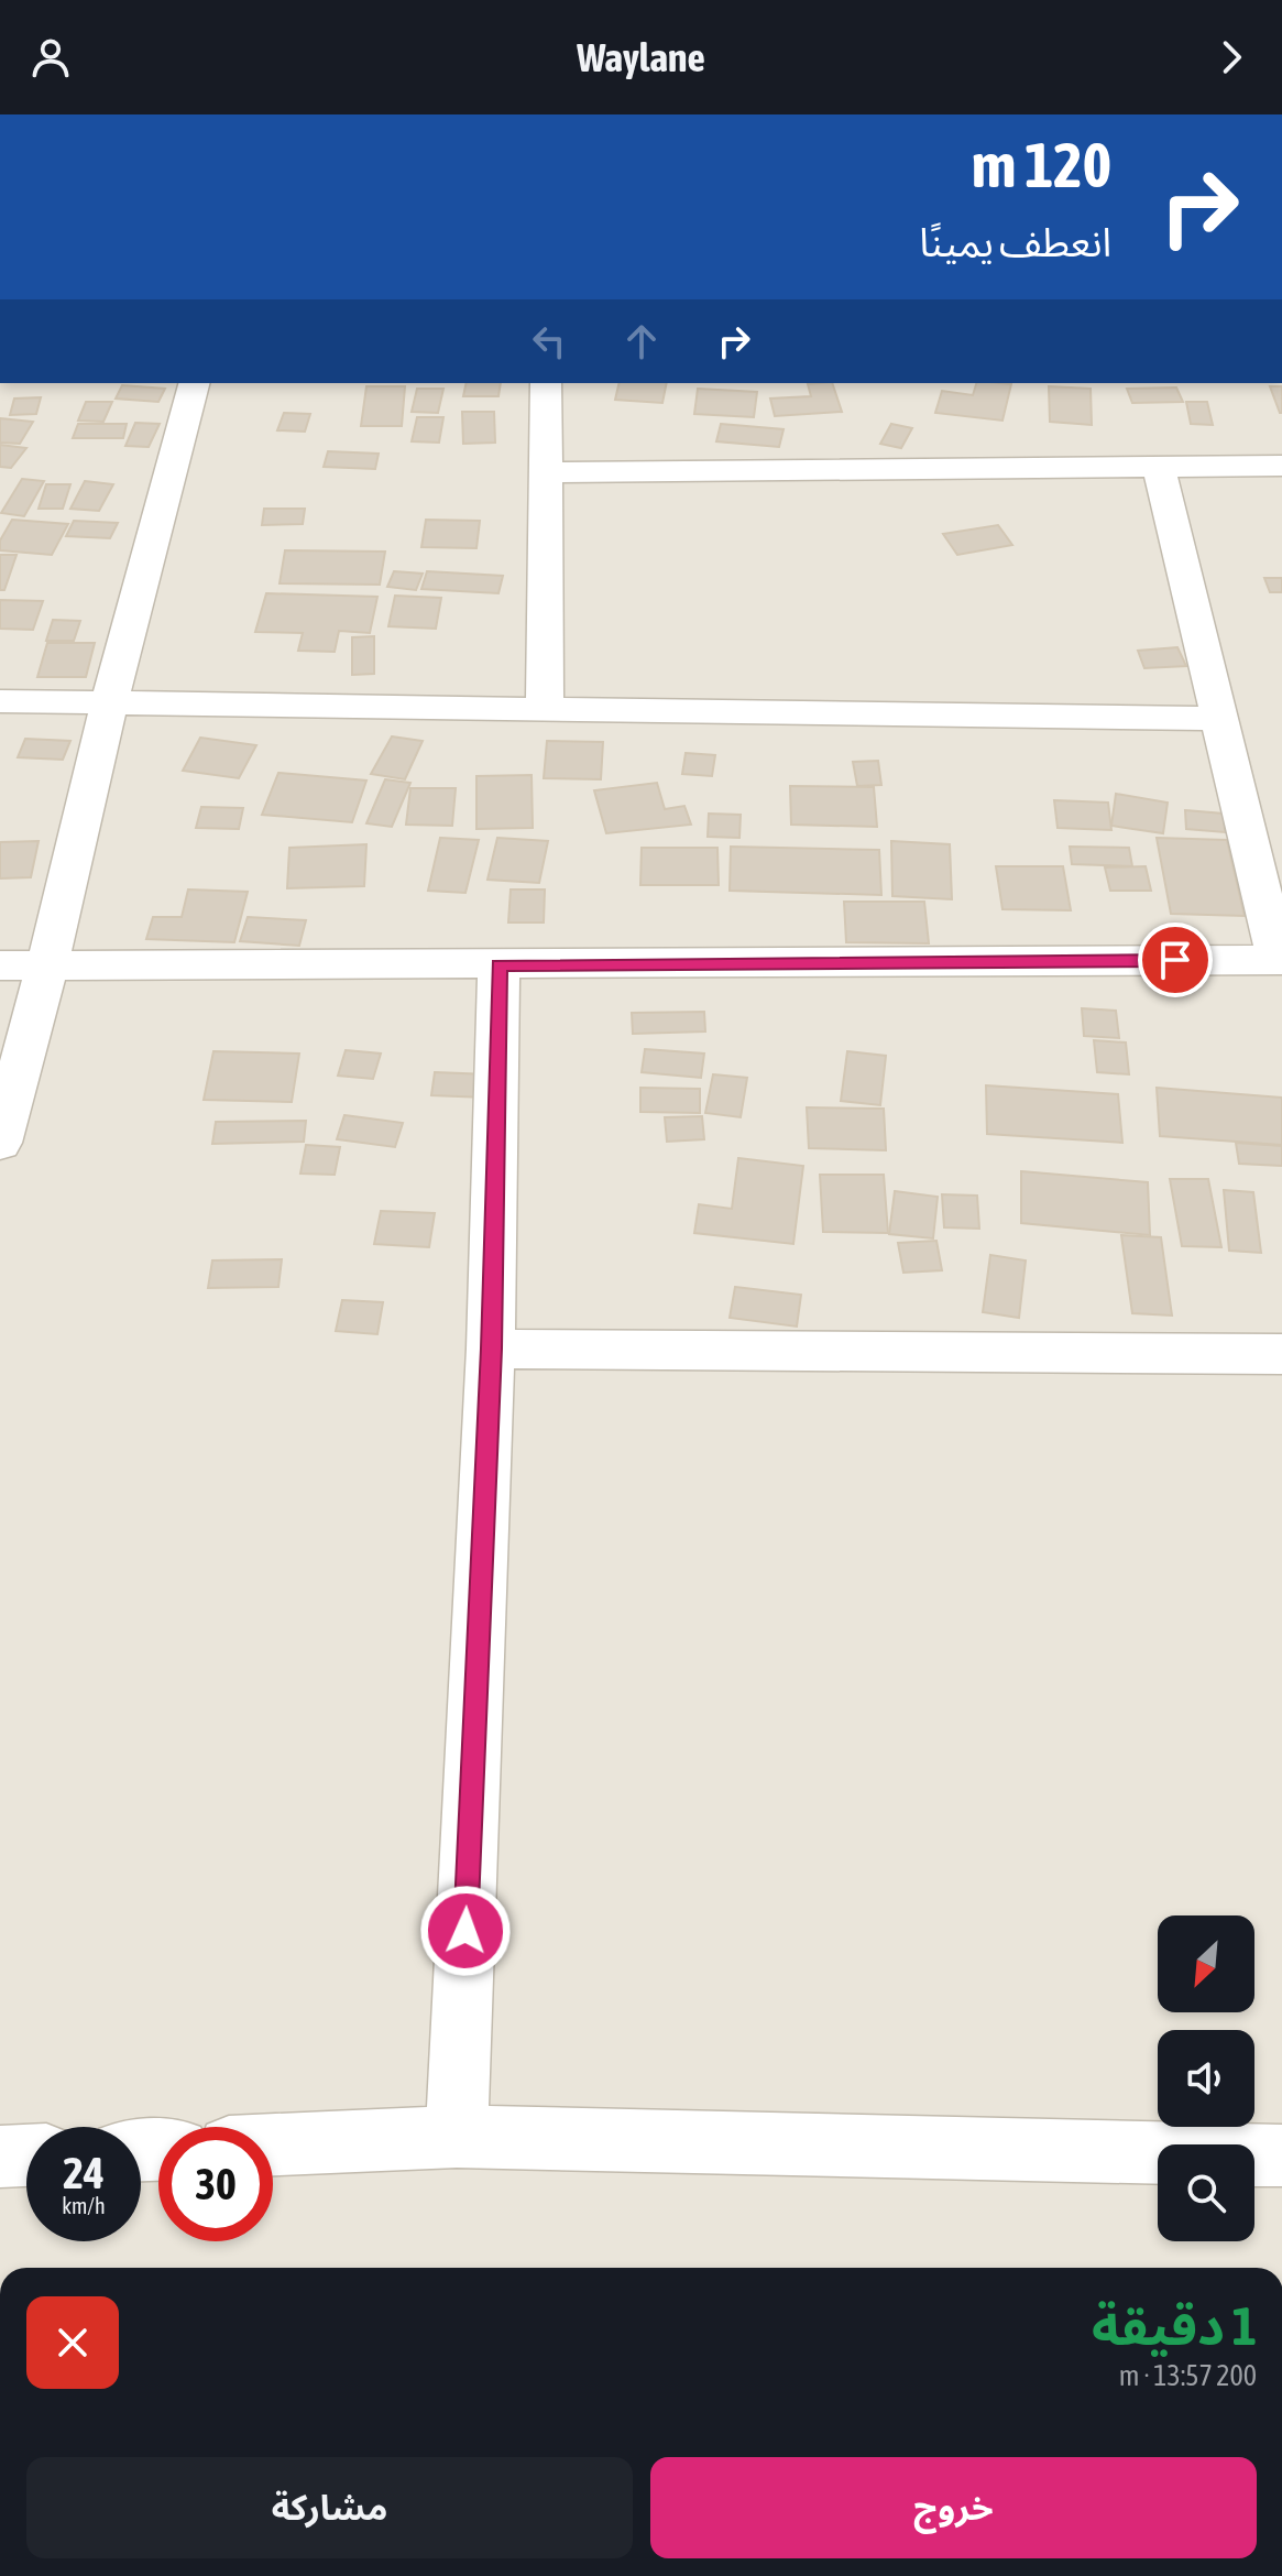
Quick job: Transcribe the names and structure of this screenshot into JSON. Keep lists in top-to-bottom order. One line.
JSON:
{"north":"bottom left","page":{"header":"Waylane","turn":["120 m","انعطف يمينًا"],"speed":"24 km/h","limit":"30","heading":["1 دقيقة","200 m · 13:57"],"buttons":["خروج","مشاركة"]}}
